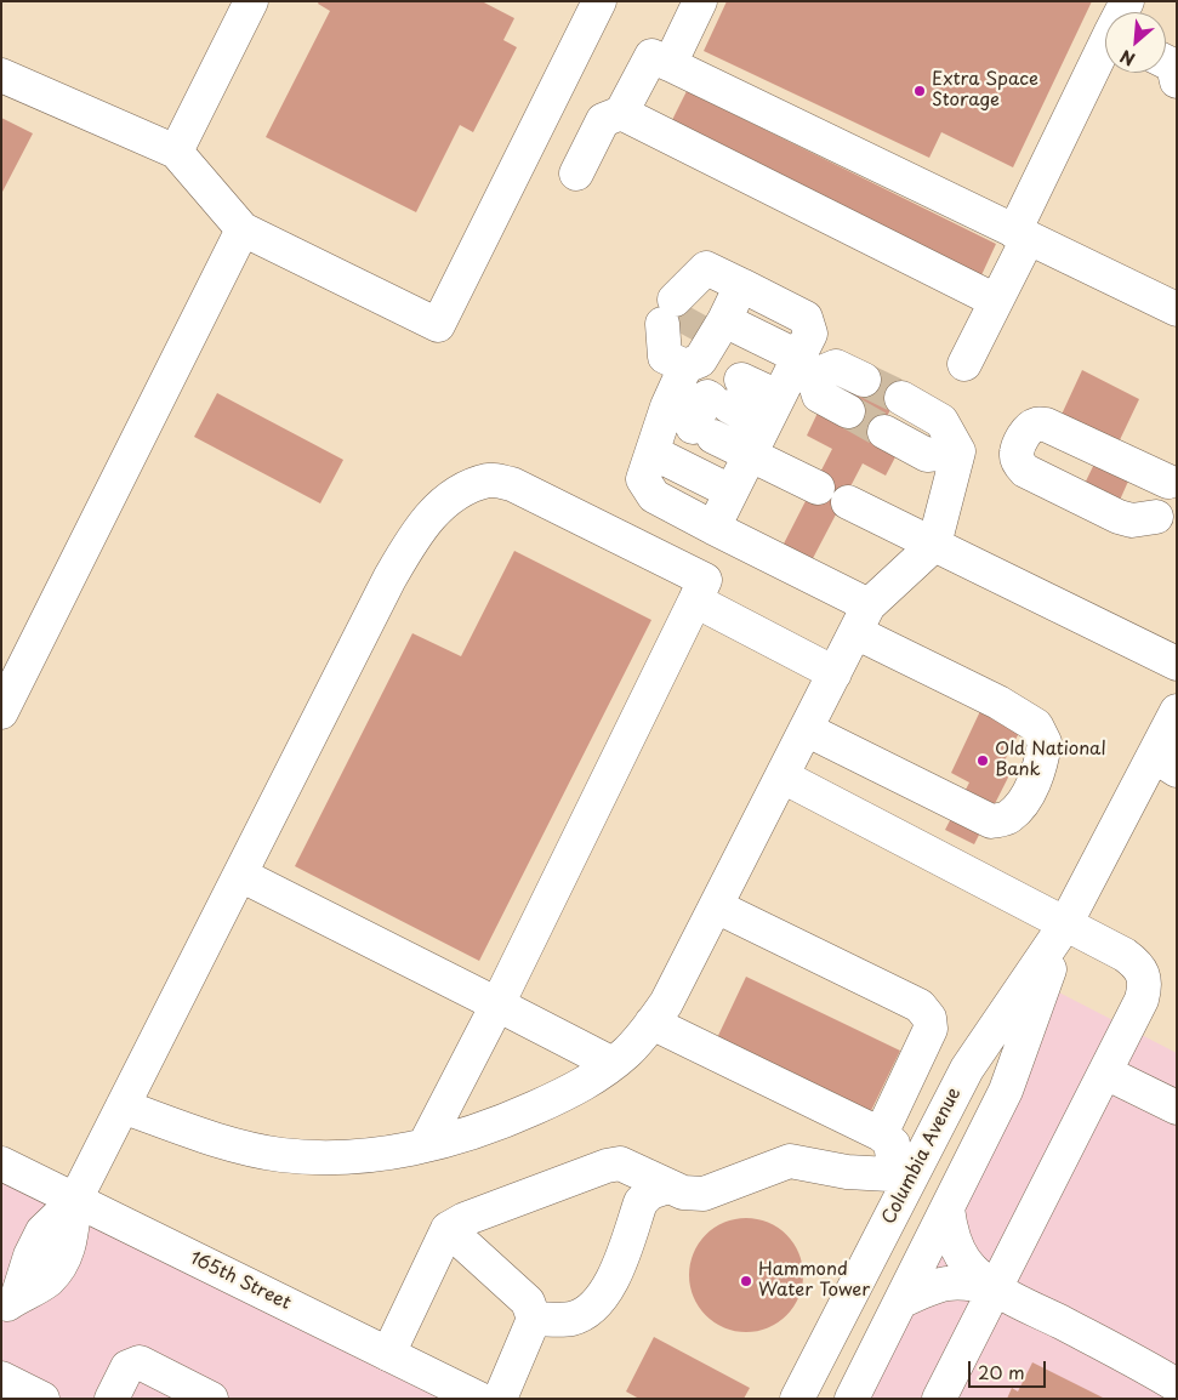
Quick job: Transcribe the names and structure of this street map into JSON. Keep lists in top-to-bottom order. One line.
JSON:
{"streets":{"street":["Columbia Avenue","165th Street"]},"places":["Extra Space Storage","Old National Bank","Hammond Water Tower"],"scale_bar":"20 m","north":"bottom left"}
